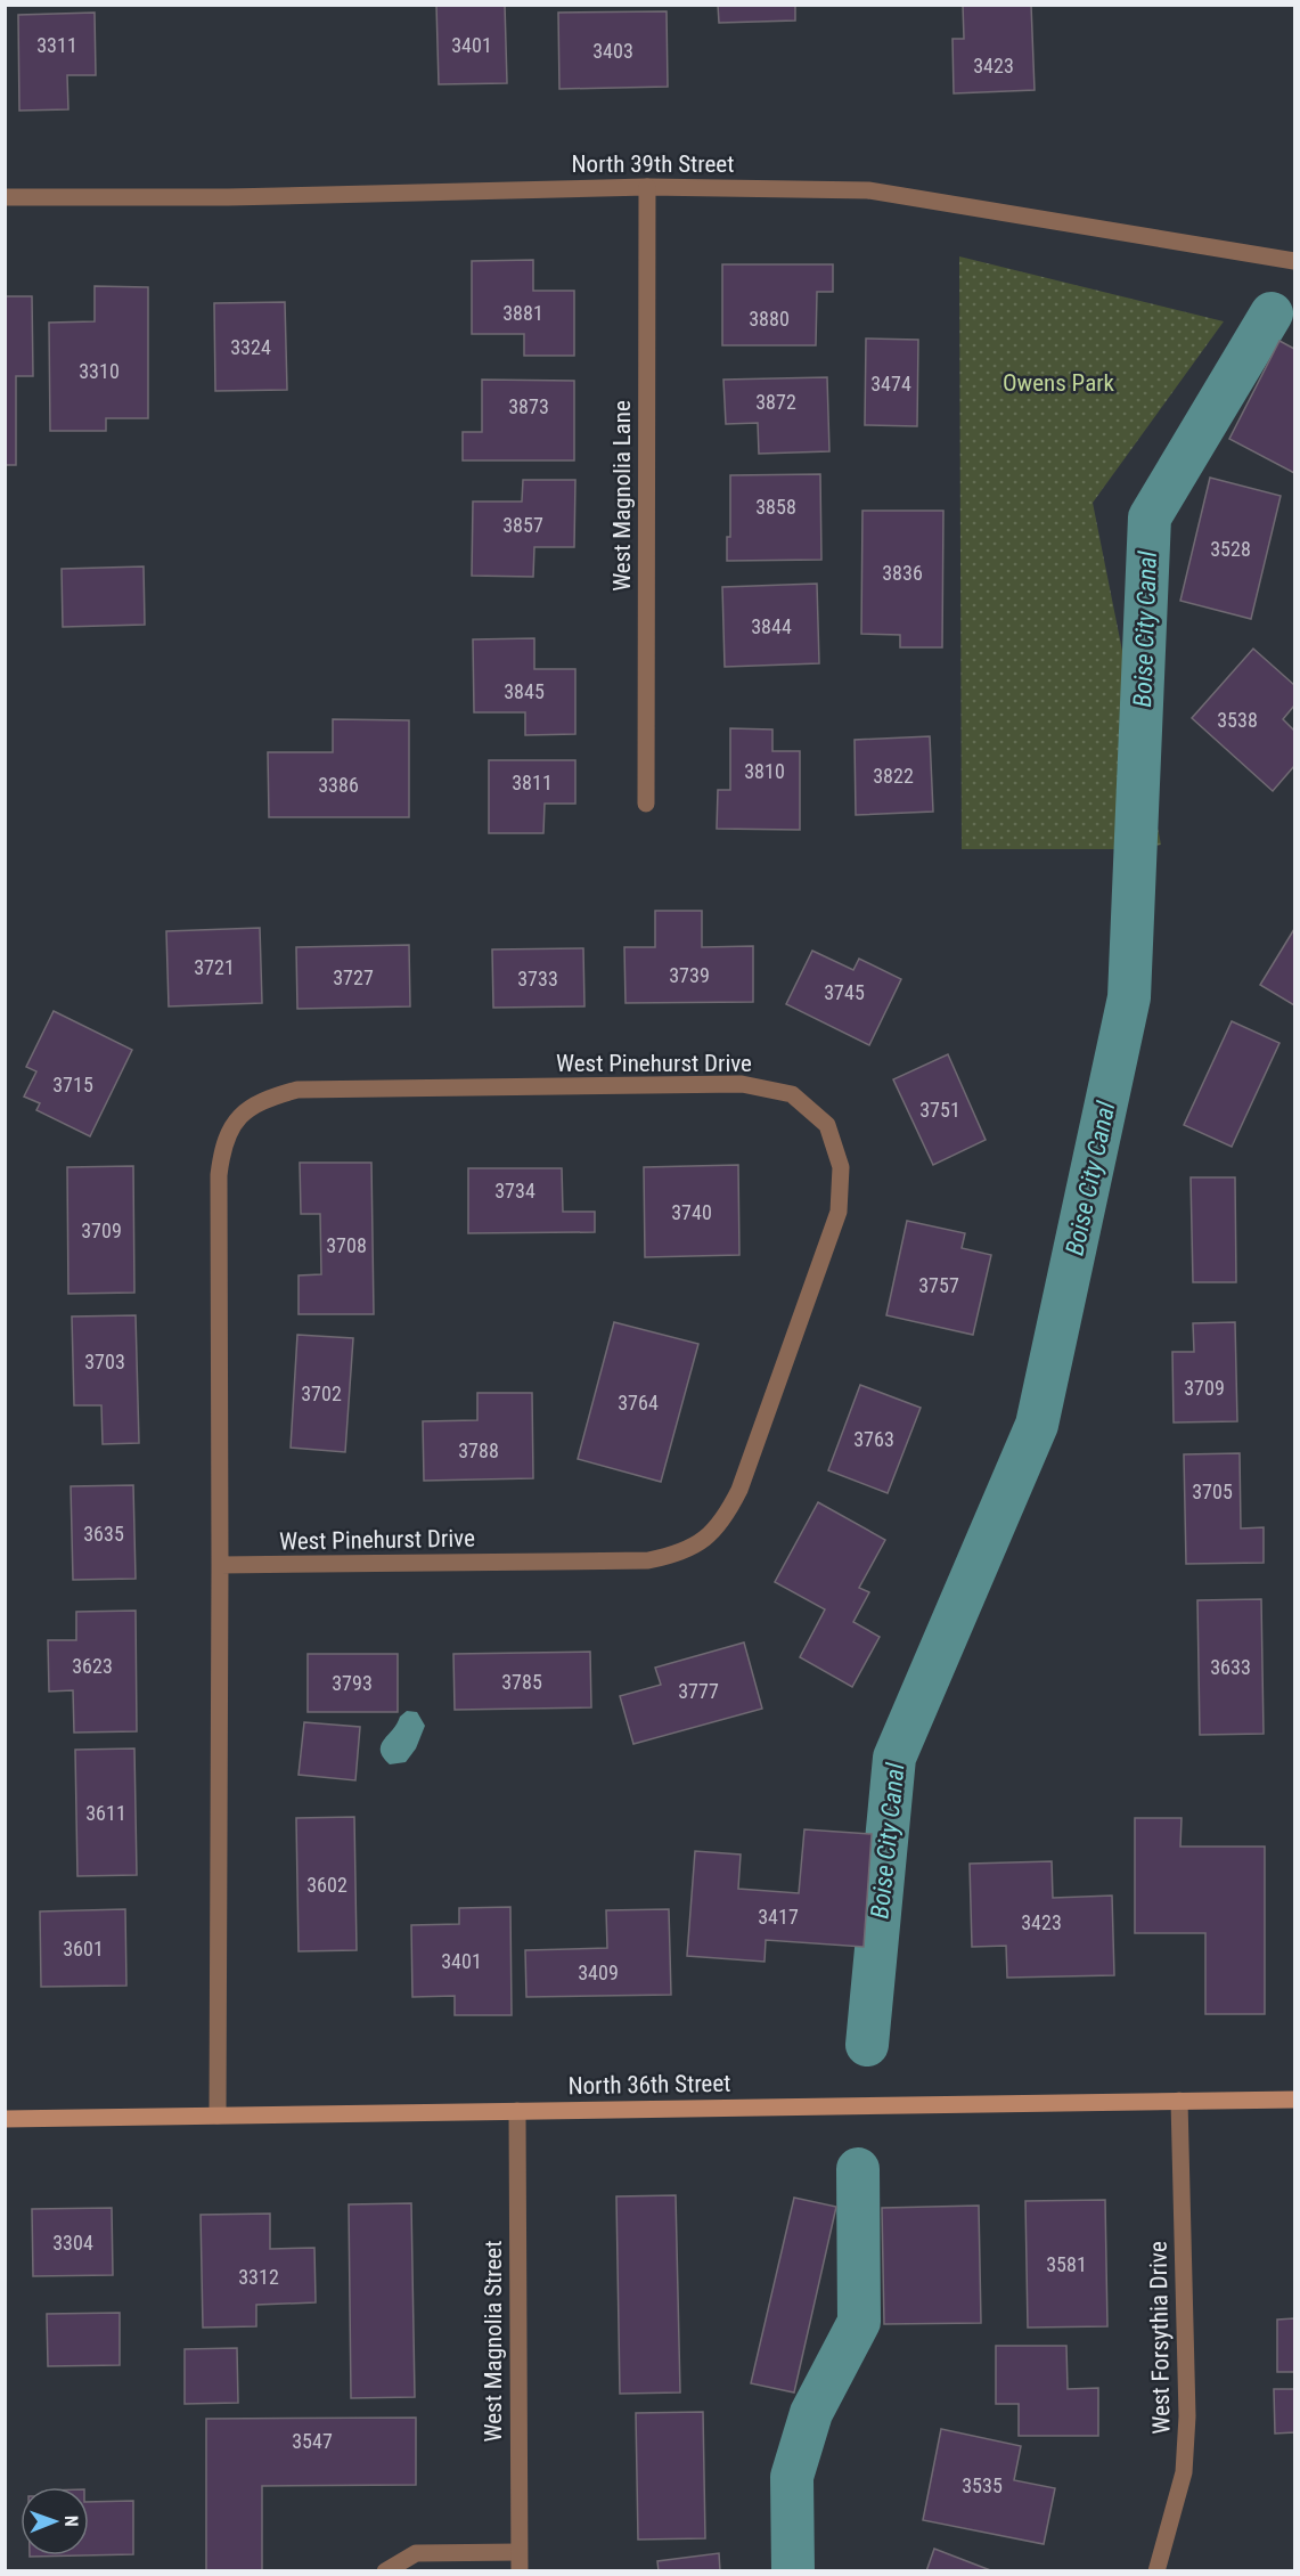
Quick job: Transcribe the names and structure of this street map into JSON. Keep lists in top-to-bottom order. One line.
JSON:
{"streets":{"street":["North 39th Street","West Magnolia Lane","West Pinehurst Drive","North 36th Street","West Forsythia Drive","West Magnolia Street"]},"crossings":[["North 39th Street","West Magnolia Lane"],["West Pinehurst Drive","North 36th Street"],["North 36th Street","West Forsythia Drive"],["North 36th Street","West Magnolia Street"]],"water":["Boise City Canal"],"parks":["Owens Park"],"house_numbers":["3311","3401","3403","3423","3881","3880","3324","3310","3474","3872","3873","3858","3857","3528","3836","3844","3845","3538","3810","3822","3811","3386","3721","3739","3727","3733","3745","3715","3751","3734","3740","3709","3708","3757","3703","3709","3702","3764","3763","3788","3705","3635","3623","3633","3785","3793","3777","3611","3602","3417","3423","3601","3401","3409","3304","3581","3312","3547","3535"],"north":"right"}
